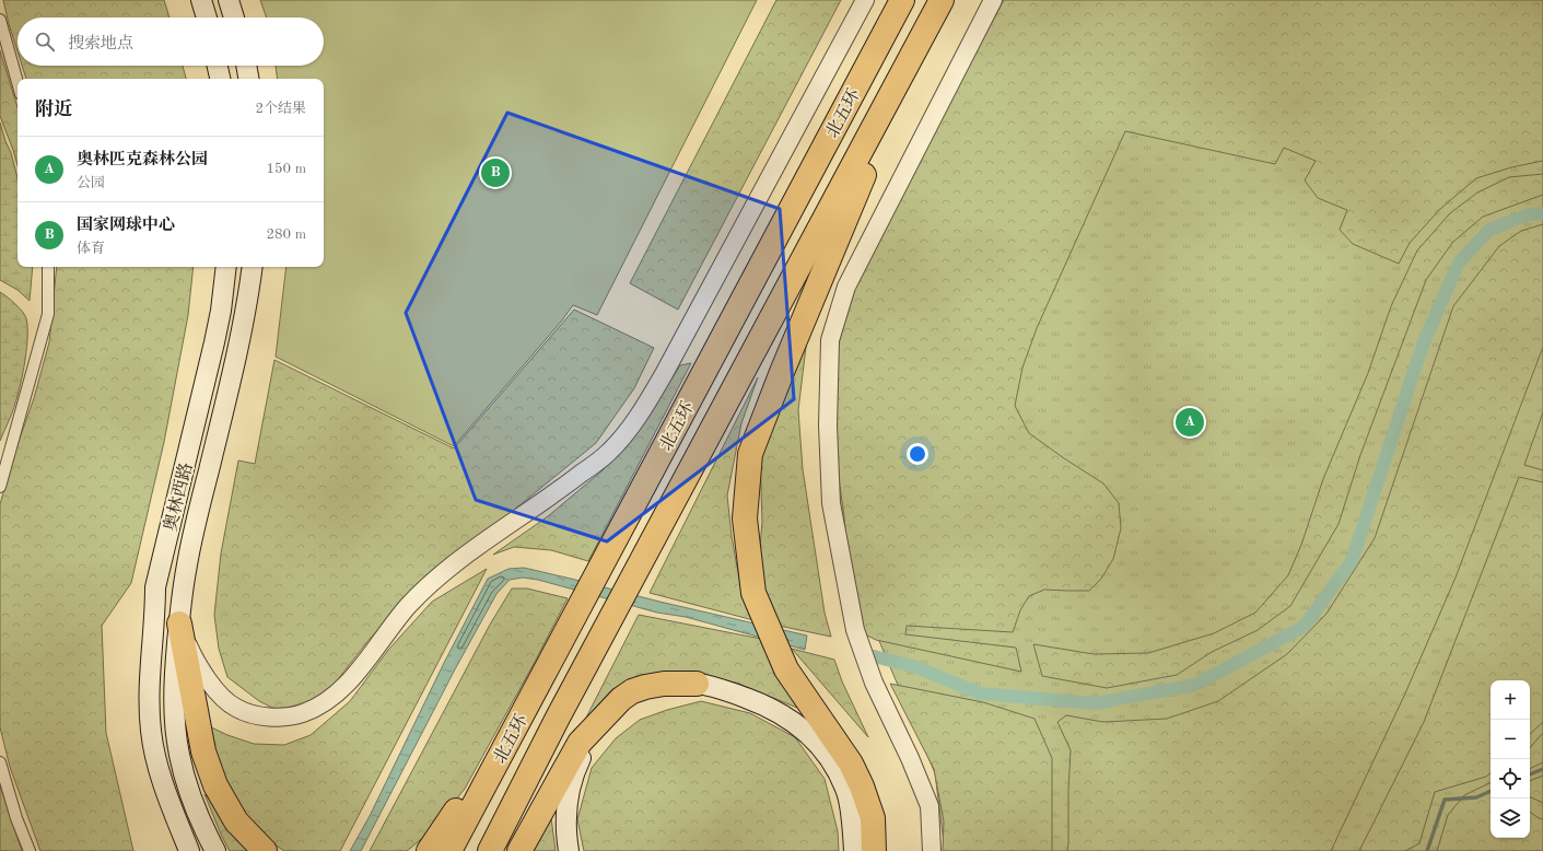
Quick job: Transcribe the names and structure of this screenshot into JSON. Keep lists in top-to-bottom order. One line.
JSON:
{"streets":{"highway":["北五环"],"main road":["奥林西路"]},"page":{"search":"搜索地点","heading":["附近","2个结果"],"list":[{"mark":"A","name":"奥林匹克森林公园","note":"公园","value":"150 m"},{"mark":"B","name":"国家网球中心","note":"体育","value":"280 m"}],"pins":["B","A"],"map_buttons":["+","−"]}}
